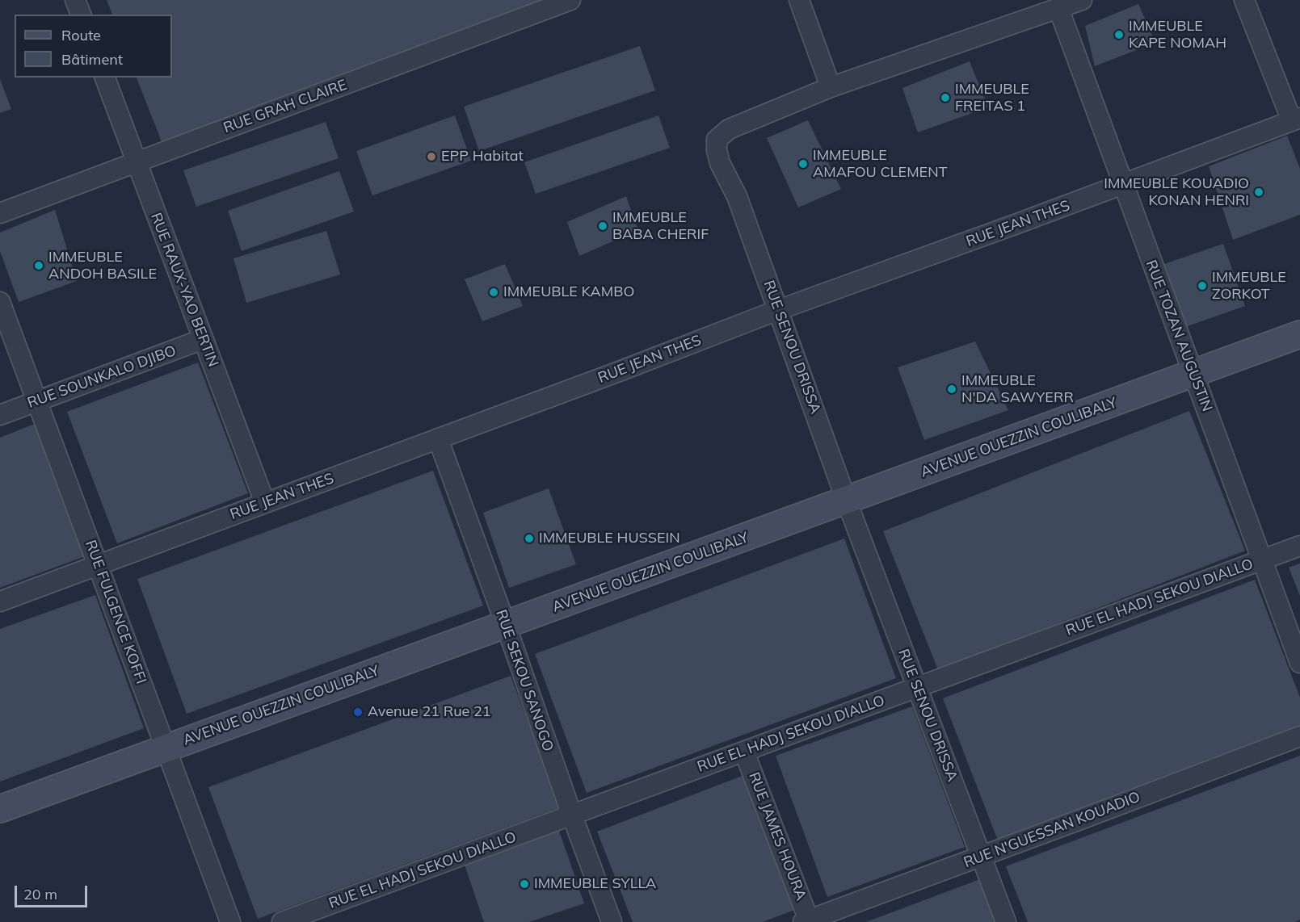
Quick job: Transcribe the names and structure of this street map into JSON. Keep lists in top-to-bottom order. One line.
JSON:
{"streets":{"street":["RUE GRAH CLAIRE","RUE JEAN THES","RUE RAUX-YAO BERTIN","RUE TOZAN AUGUSTIN","RUE SENOU DRISSA","RUE SOUNKALO DJIBO","AVENUE OUEZZIN COULIBALY","RUE EL HADJ SEKOU DIALLO","RUE FULGENCE KOFFI","RUE SEKOU SANOGO","RUE N'GUESSAN KOUADIO","RUE JAMES HOURA"]},"crossings":[["RUE GRAH CLAIRE","RUE RAUX-YAO BERTIN"],["RUE JEAN THES","RUE RAUX-YAO BERTIN"],["RUE JEAN THES","RUE TOZAN AUGUSTIN"],["RUE JEAN THES","RUE SENOU DRISSA"],["RUE JEAN THES","RUE FULGENCE KOFFI"],["RUE JEAN THES","RUE SEKOU SANOGO"],["RUE RAUX-YAO BERTIN","RUE SOUNKALO DJIBO"],["RUE TOZAN AUGUSTIN","RUE SENOU DRISSA"],["RUE TOZAN AUGUSTIN","AVENUE OUEZZIN COULIBALY"],["RUE TOZAN AUGUSTIN","RUE EL HADJ SEKOU DIALLO"],["RUE SENOU DRISSA","AVENUE OUEZZIN COULIBALY"],["RUE SENOU DRISSA","RUE EL HADJ SEKOU DIALLO"],["RUE SENOU DRISSA","RUE N'GUESSAN KOUADIO"],["RUE SOUNKALO DJIBO","RUE FULGENCE KOFFI"],["AVENUE OUEZZIN COULIBALY","RUE FULGENCE KOFFI"],["AVENUE OUEZZIN COULIBALY","RUE SEKOU SANOGO"],["RUE EL HADJ SEKOU DIALLO","RUE SEKOU SANOGO"],["RUE EL HADJ SEKOU DIALLO","RUE JAMES HOURA"],["RUE N'GUESSAN KOUADIO","RUE JAMES HOURA"]],"places":["IMMEUBLE KAPE NOMAH","IMMEUBLE FREITAS 1","EPP Habitat","IMMEUBLE AMAFOU CLEMENT","IMMEUBLE KOUADIO KONAN HENRI","IMMEUBLE BABA CHERIF","IMMEUBLE ANDOH BASILE","IMMEUBLE ZORKOT","IMMEUBLE KAMBO","IMMEUBLE N'DA SAWYERR","IMMEUBLE HUSSEIN","Avenue 21 Rue 21","IMMEUBLE SYLLA"],"legend":["Route","Bâtiment"],"scale_bar":"20 m"}
